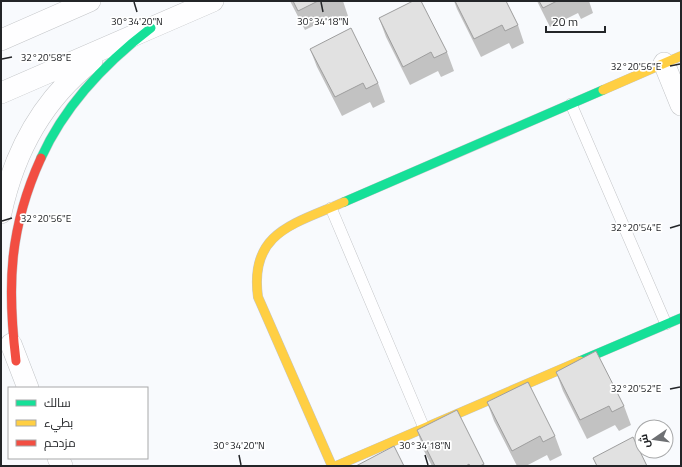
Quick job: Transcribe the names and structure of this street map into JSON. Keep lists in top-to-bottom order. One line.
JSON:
{"legend":["سالك","بطيء","مزدحم"],"scale_bar":"20 m","north":"left","coordinates":["30°34'20\"N","30°34'18\"N","32°20'58\"E","32°20'56\"E","32°20'54\"E","32°20'52\"E"]}
